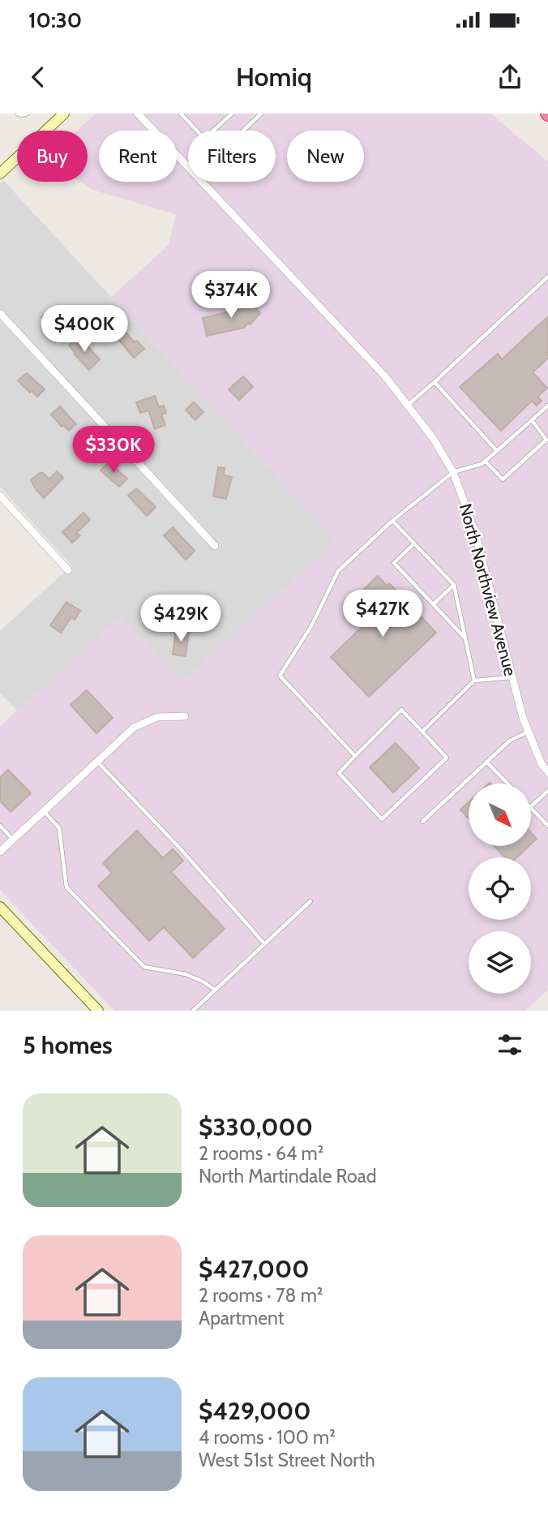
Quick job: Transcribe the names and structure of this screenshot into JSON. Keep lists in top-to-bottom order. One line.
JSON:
{"streets":{"street":["North Northview Avenue"]},"north":"bottom right","page":{"status":"10:30","header":"Homiq","chip":["Buy","Rent","Filters","New"],"price":["$374K","$400K","$330K","$427K","$429K"],"heading":"5 homes","list":[{"name":"$330,000","note":"2 rooms · 64 m² · North Martindale Road"},{"name":"$427,000","note":"2 rooms · 78 m² · Apartment"},{"name":"$429,000","note":"4 rooms · 100 m² · West 51st Street North"}]}}
